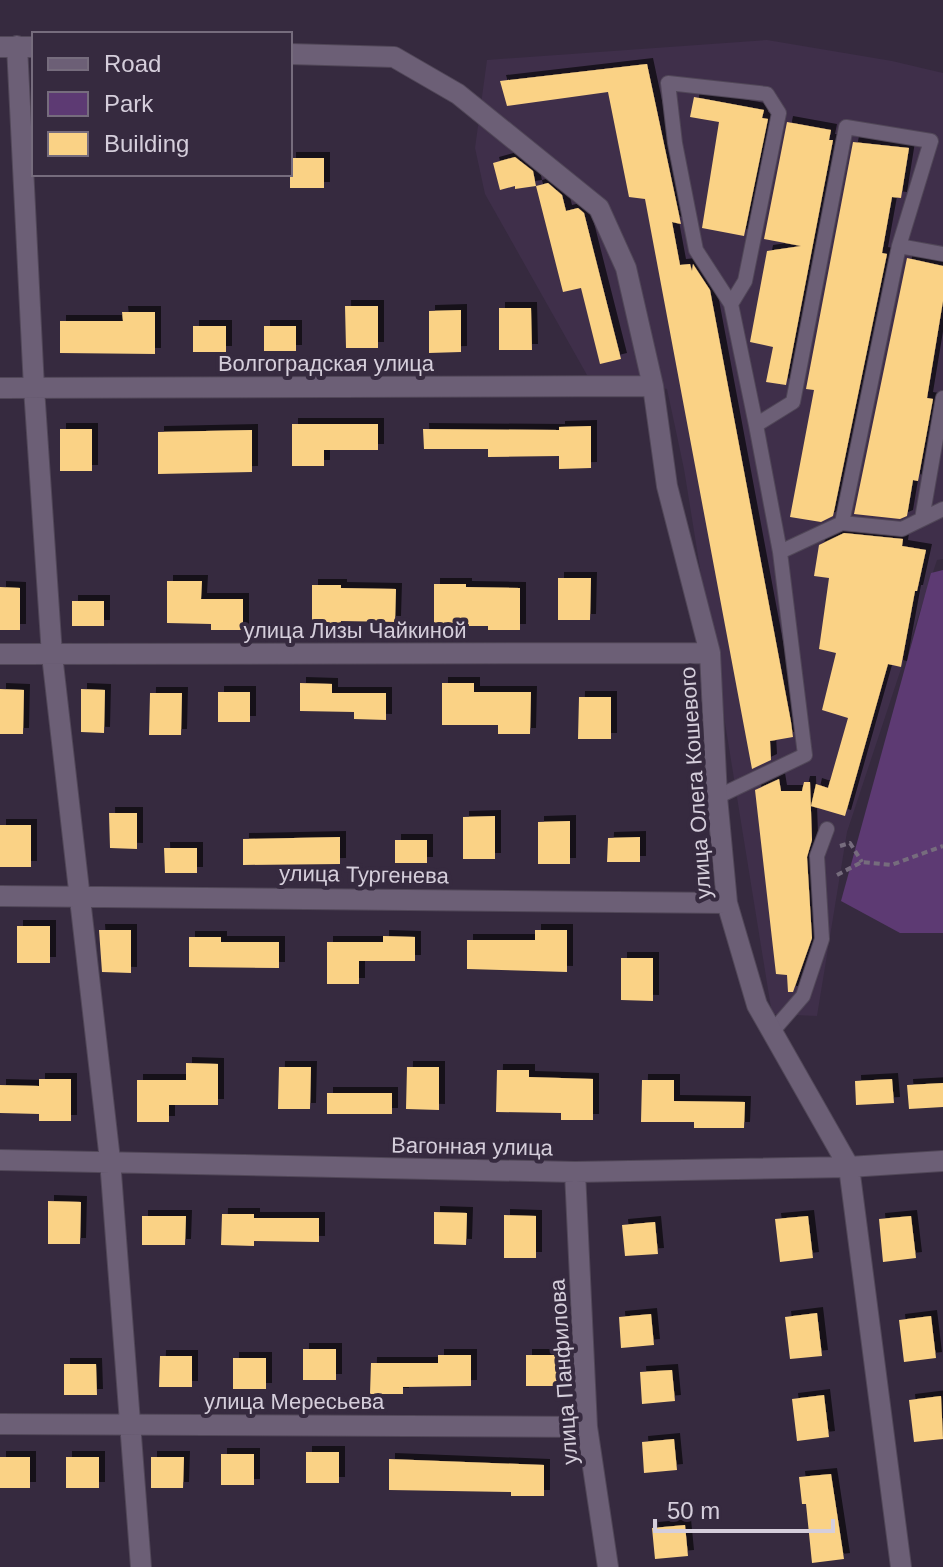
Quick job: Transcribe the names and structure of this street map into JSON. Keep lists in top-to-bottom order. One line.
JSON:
{"streets":{"street":["Волгоградская улица","улица Лизы Чайкиной","улица Олега Кошевого","улица Тургенева","Вагонная улица","улица Панфилова","улица Мересьева"]},"crossings":[["Волгоградская улица","улица Олега Кошевого"],["улица Лизы Чайкиной","улица Олега Кошевого"],["улица Олега Кошевого","улица Тургенева"],["улица Олега Кошевого","Вагонная улица"],["Вагонная улица","улица Панфилова"],["улица Панфилова","улица Мересьева"]],"legend":["Road","Park","Building"],"scale_bar":"50 m"}
